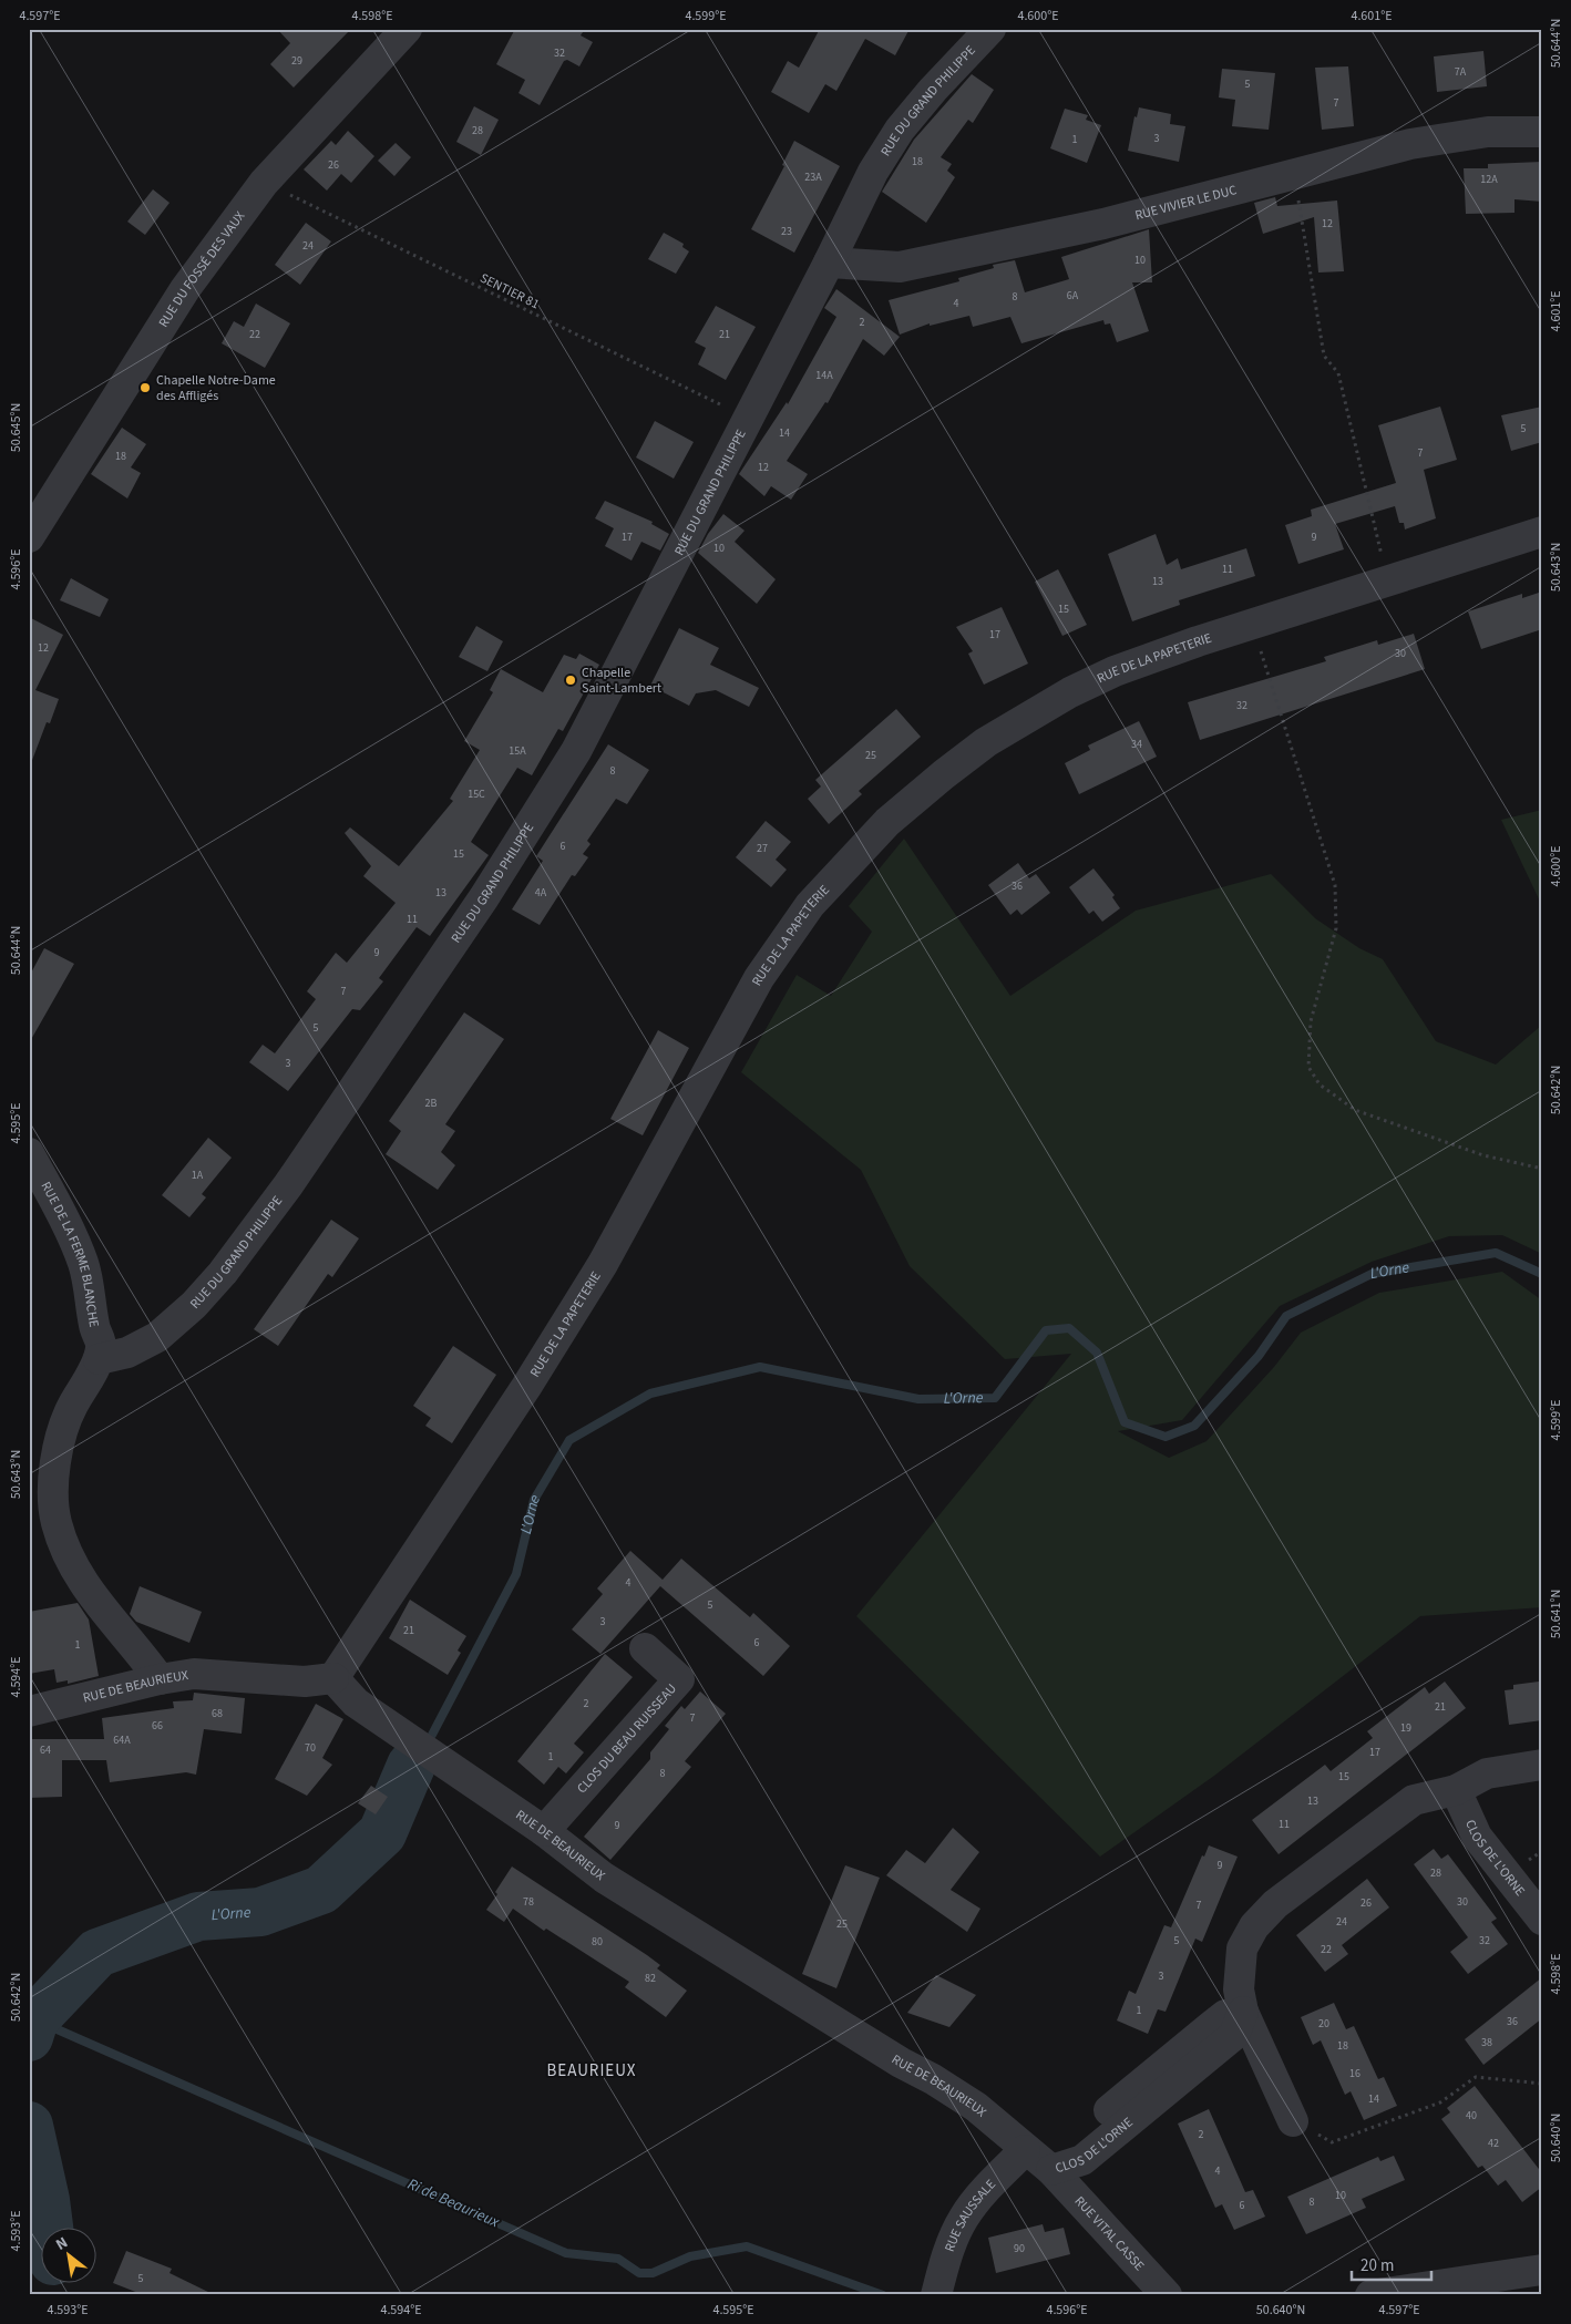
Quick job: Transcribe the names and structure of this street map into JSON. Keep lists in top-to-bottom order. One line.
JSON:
{"streets":{"street":["RUE DU GRAND PHILIPPE","RUE VIVIER LE DUC","RUE DU FOSSÉ DES VAUX","RUE DE LA PAPETERIE","RUE DE LA FERME BLANCHE","RUE DE BEAURIEUX","CLOS DU BEAU RUISSEAU","CLOS DE L'ORNE","RUE SAUSSALE","RUE VITAL CASSE"],"path":["SENTIER 81"]},"crossings":[["RUE DU GRAND PHILIPPE","RUE VIVIER LE DUC"],["RUE DU GRAND PHILIPPE","SENTIER 81"],["RUE DU GRAND PHILIPPE","RUE DE LA FERME BLANCHE"],["RUE DU FOSSÉ DES VAUX","SENTIER 81"],["RUE DE LA PAPETERIE","RUE DE BEAURIEUX"],["RUE DE BEAURIEUX","CLOS DU BEAU RUISSEAU"],["RUE DE BEAURIEUX","CLOS DE L'ORNE"],["RUE DE BEAURIEUX","RUE SAUSSALE"],["RUE DE BEAURIEUX","RUE VITAL CASSE"],["CLOS DE L'ORNE","RUE VITAL CASSE"]],"districts":["BEAURIEUX"],"water":["L'Orne","Ri de Beaurieux"],"places":["Chapelle Notre-Dame des Affligés","Chapelle Saint-Lambert"],"house_numbers":["32","29","7A","5","7","28","3","1","18","26","23A","12A","12","23","24","10","6A","8","4","2","22","21","14A","5","14","7","18","12","17","9","10","11","13","15","17","12","30","32","34","15A","25","8","15C","6","27","15","36","13","4A","11","9","7","5","3","2B","1A","4","5","3","21","6","1","2","21","68","7","66","19","64A","70","64","17","1","8","15","13","11","9","9","28","78","30","26","7","24","25","5","32","80","22","3","82","1","36","20","38","18","16","14","40","2","42","4","10","8","6","90","5"],"scale_bar":"20 m","north":"top left","coordinates":["4.597°E","4.598°E","4.599°E","4.600°E","4.601°E","50.644°N","50.645°N","50.643°N","4.596°E","50.642°N","4.595°E","50.641°N","4.594°E","50.640°N","4.593°E"]}
